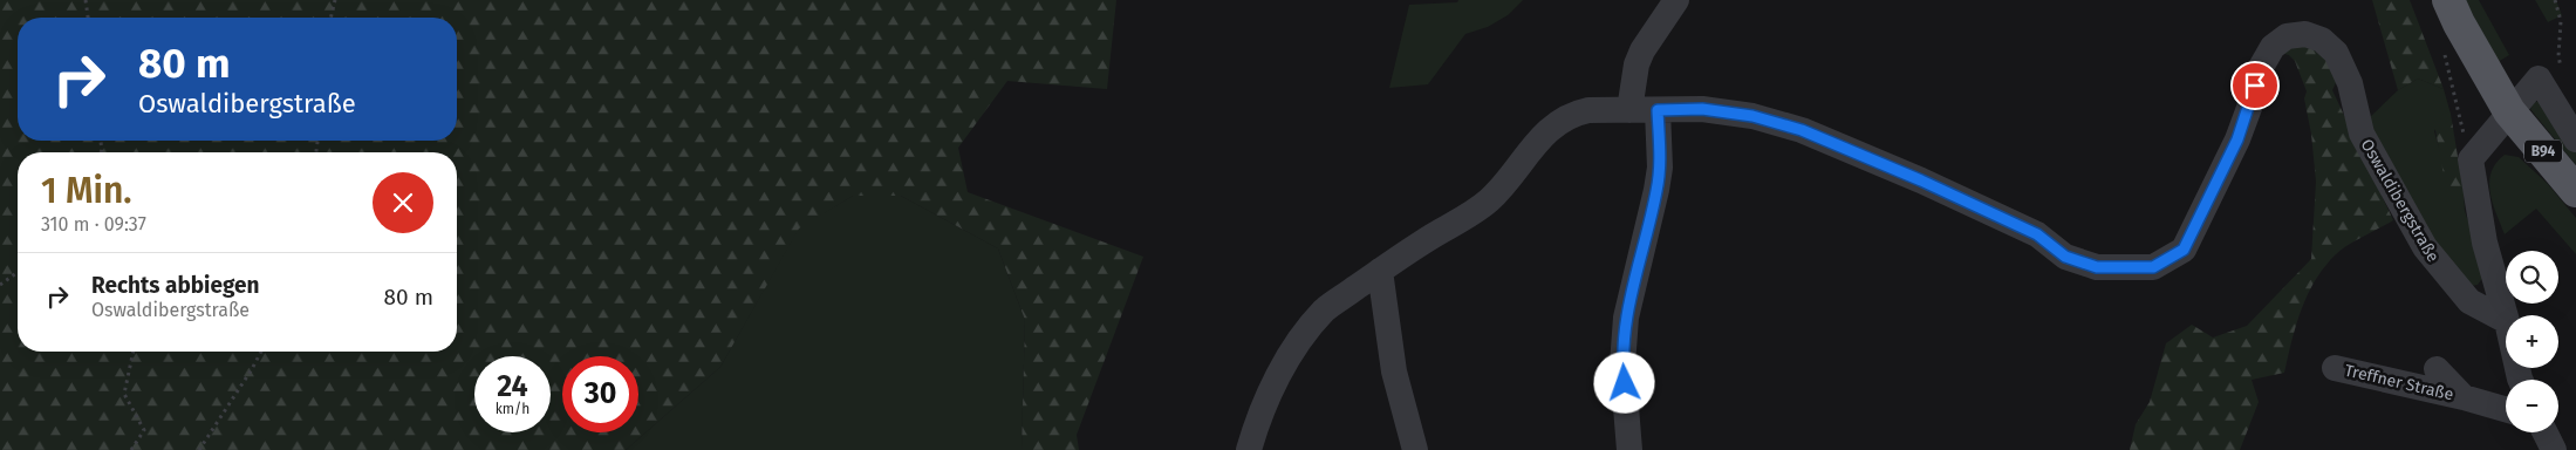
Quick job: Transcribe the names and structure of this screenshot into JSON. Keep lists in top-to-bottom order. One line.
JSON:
{"streets":{"main road":["B94"],"street":["Oswaldibergstraße","Treffner Straße"]},"page":{"turn":["80 m","Oswaldibergstraße"],"heading":["1 Min.","310 m · 09:37"],"map_buttons":["+","−"],"list":[{"name":"Rechts abbiegen","note":"Oswaldibergstraße","value":"80 m"}],"speed":"24 km/h","limit":"30"}}
